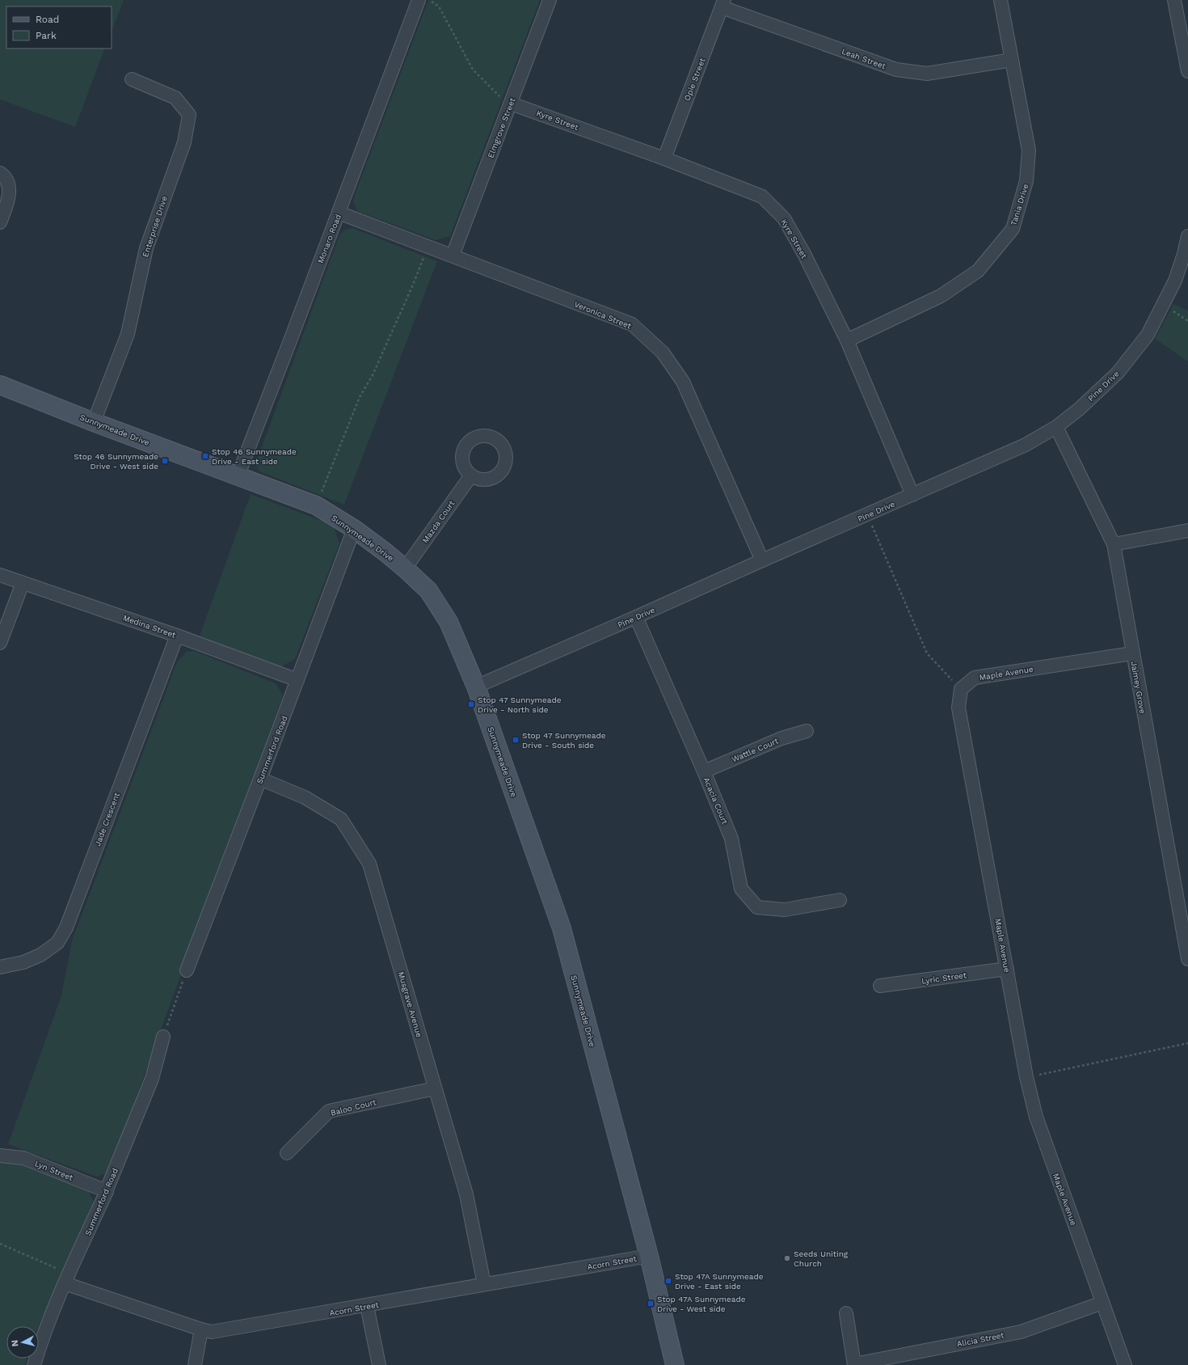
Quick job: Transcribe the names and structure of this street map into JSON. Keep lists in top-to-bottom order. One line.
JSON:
{"streets":{"street":["Leah Street","Opie Street","Kyre Street","Elmgrove Street","Tania Drive","Enterprise Drive","Monaro Road","Veronica Street","Pine Drive","Sunnymeade Drive","Mazda Court","Medina Street","Maple Avenue","Jaimey Grove","Summerford Road","Wattle Court","Acacia Court","Jade Crescent","Lyric Street","Musgrave Avenue","Baloo Court","Lyn Street","Acorn Street","Alicia Street"]},"crossings":[["Leah Street","Opie Street"],["Leah Street","Tania Drive"],["Opie Street","Kyre Street"],["Kyre Street","Elmgrove Street"],["Kyre Street","Tania Drive"],["Kyre Street","Pine Drive"],["Elmgrove Street","Veronica Street"],["Enterprise Drive","Sunnymeade Drive"],["Monaro Road","Veronica Street"],["Monaro Road","Sunnymeade Drive"],["Veronica Street","Pine Drive"],["Pine Drive","Sunnymeade Drive"],["Pine Drive","Jaimey Grove"],["Pine Drive","Acacia Court"],["Sunnymeade Drive","Mazda Court"],["Sunnymeade Drive","Summerford Road"],["Sunnymeade Drive","Acorn Street"],["Medina Street","Summerford Road"],["Medina Street","Jade Crescent"],["Maple Avenue","Jaimey Grove"],["Maple Avenue","Lyric Street"],["Maple Avenue","Alicia Street"],["Summerford Road","Musgrave Avenue"],["Summerford Road","Lyn Street"],["Summerford Road","Acorn Street"],["Wattle Court","Acacia Court"],["Musgrave Avenue","Baloo Court"],["Musgrave Avenue","Acorn Street"]],"places":{"transit":["Stop 46 Sunnymeade Drive - East side","Stop 46 Sunnymeade Drive - West side","Stop 47 Sunnymeade Drive - North side","Stop 47 Sunnymeade Drive - South side","Stop 47A Sunnymeade Drive - East side","Stop 47A Sunnymeade Drive - West side"],"other":["Seeds Uniting Church"]},"legend":["Road","Park"],"north":"left"}
